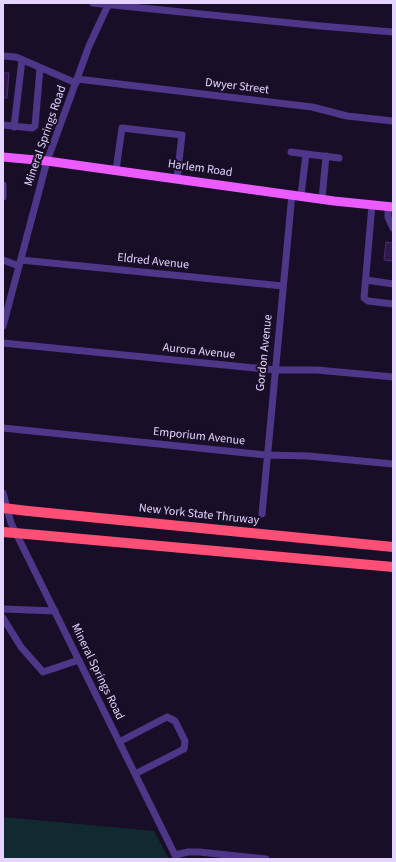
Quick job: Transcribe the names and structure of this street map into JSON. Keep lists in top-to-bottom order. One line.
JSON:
{"streets":{"highway":["New York State Thruway"],"main road":["Harlem Road"],"street":["Dwyer Street","Mineral Springs Road","Eldred Avenue","Aurora Avenue","Gordon Avenue","Emporium Avenue"]},"crossings":[["Dwyer Street","Mineral Springs Road"],["Mineral Springs Road","Harlem Road"],["Mineral Springs Road","Eldred Avenue"],["Harlem Road","Gordon Avenue"],["Eldred Avenue","Gordon Avenue"],["Aurora Avenue","Gordon Avenue"],["Gordon Avenue","Emporium Avenue"]]}
